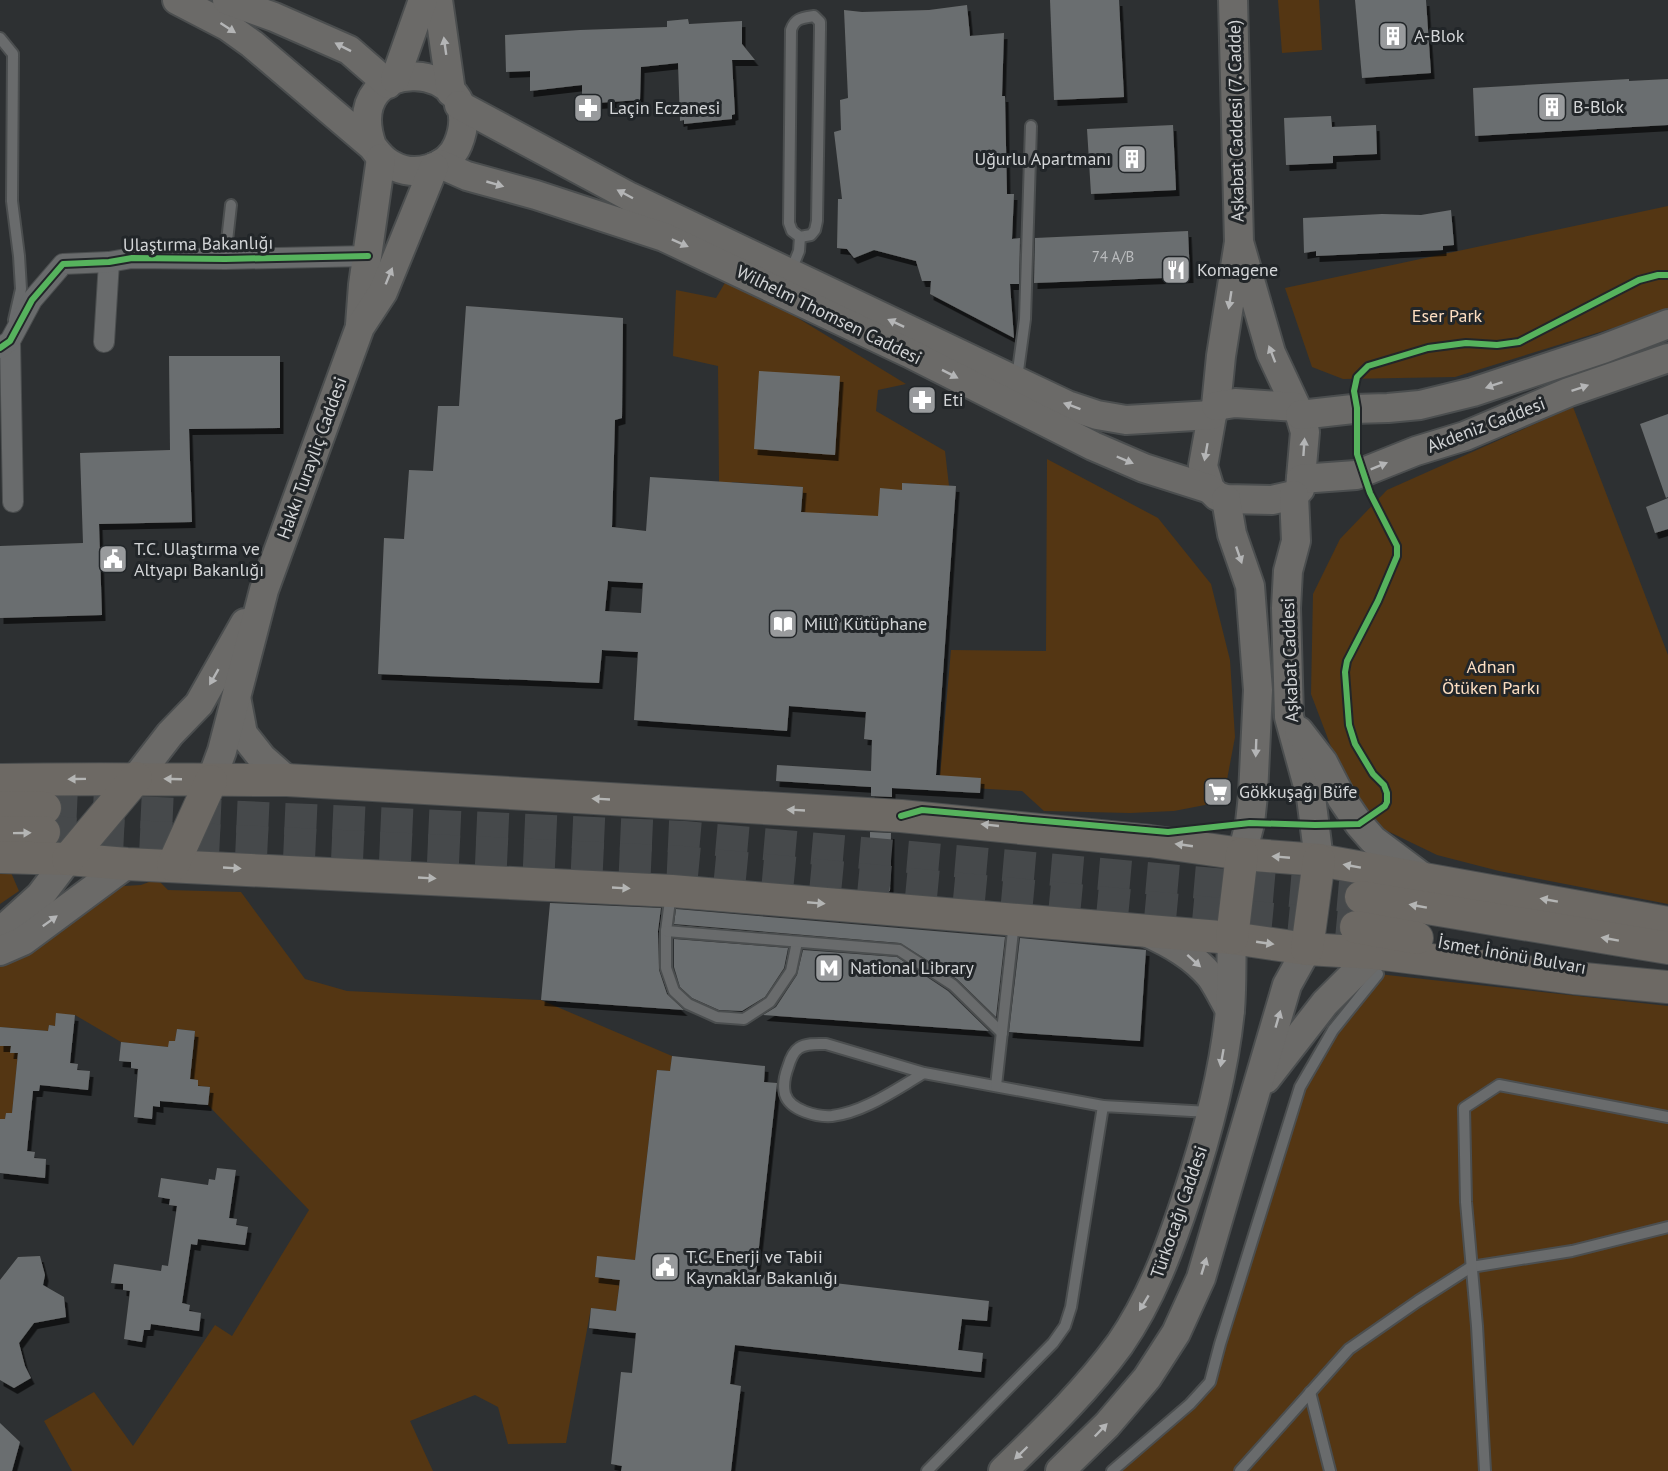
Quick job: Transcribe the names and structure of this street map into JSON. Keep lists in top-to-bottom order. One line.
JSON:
{"streets":{"main road":["Aşkabat Caddesi (7. Cadde)","Wilhelm Thomsen Caddesi","Akdeniz Caddesi","Hakkı Turayliç Caddesi","Aşkabat Caddesi","İsmet İnönü Bulvarı","Türkocağı Caddesi"],"street":["Ulaştırma Bakanlığı"]},"crossings":[["Ulaştırma Bakanlığı","Hakkı Turayliç Caddesi"],["Wilhelm Thomsen Caddesi","Akdeniz Caddesi"],["Wilhelm Thomsen Caddesi","Hakkı Turayliç Caddesi"],["Wilhelm Thomsen Caddesi","Aşkabat Caddesi"],["Akdeniz Caddesi","Aşkabat Caddesi"]],"parks":["Eser Park","Adnan Ötüken Parkı"],"places":{"building":["A-Blok","B-Blok","Uğurlu Apartmanı"],"pharmacy":["Laçin Eczanesi","Eti"],"restaurant":["Komagene"],"public building":["T.C. Ulaştırma ve Altyapı Bakanlığı","T.C. Enerji ve Tabii Kaynaklar Bakanlığı"],"library":["Millî Kütüphane"],"supermarket":["Gökkuşağı Büfe"],"metro station":["National Library"]},"house_numbers":["74 A/B"]}
